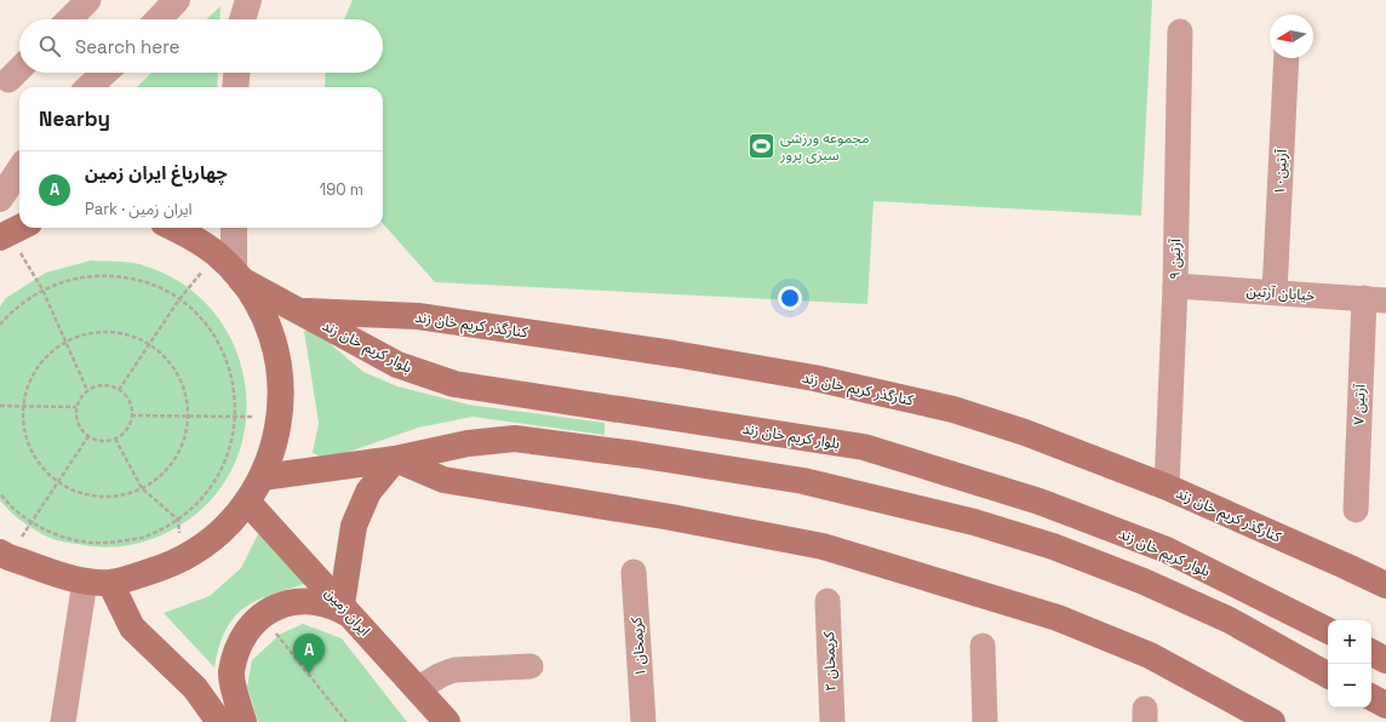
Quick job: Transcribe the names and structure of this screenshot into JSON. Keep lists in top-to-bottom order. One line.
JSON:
{"streets":{"main road":["کنارگذر کریم خان زند","بلوار کریم خان زند","ایران زمین"],"street":["آرتین۱۰","آرتین ۹","خیابان آرتین","آرتین ۷","کریمخان ۱","کریمخان ۲"]},"crossings":[["آرتین۱۰","خیابان آرتین"],["آرتین ۹","خیابان آرتین"],["آرتین ۹","کنارگذر کریم خان زند"],["خیابان آرتین","آرتین ۷"],["کنارگذر کریم خان زند","بلوار کریم خان زند"]],"places":{"sports":["مجموعه ورزشی سبزی پرور"]},"north":"left","page":{"search":"Search here","heading":"Nearby","list":[{"mark":"A","name":"چهارباغ ایران زمین","note":"Park · ایران زمین","value":"190 m"}],"map_buttons":["+","−"],"pins":"A"}}
